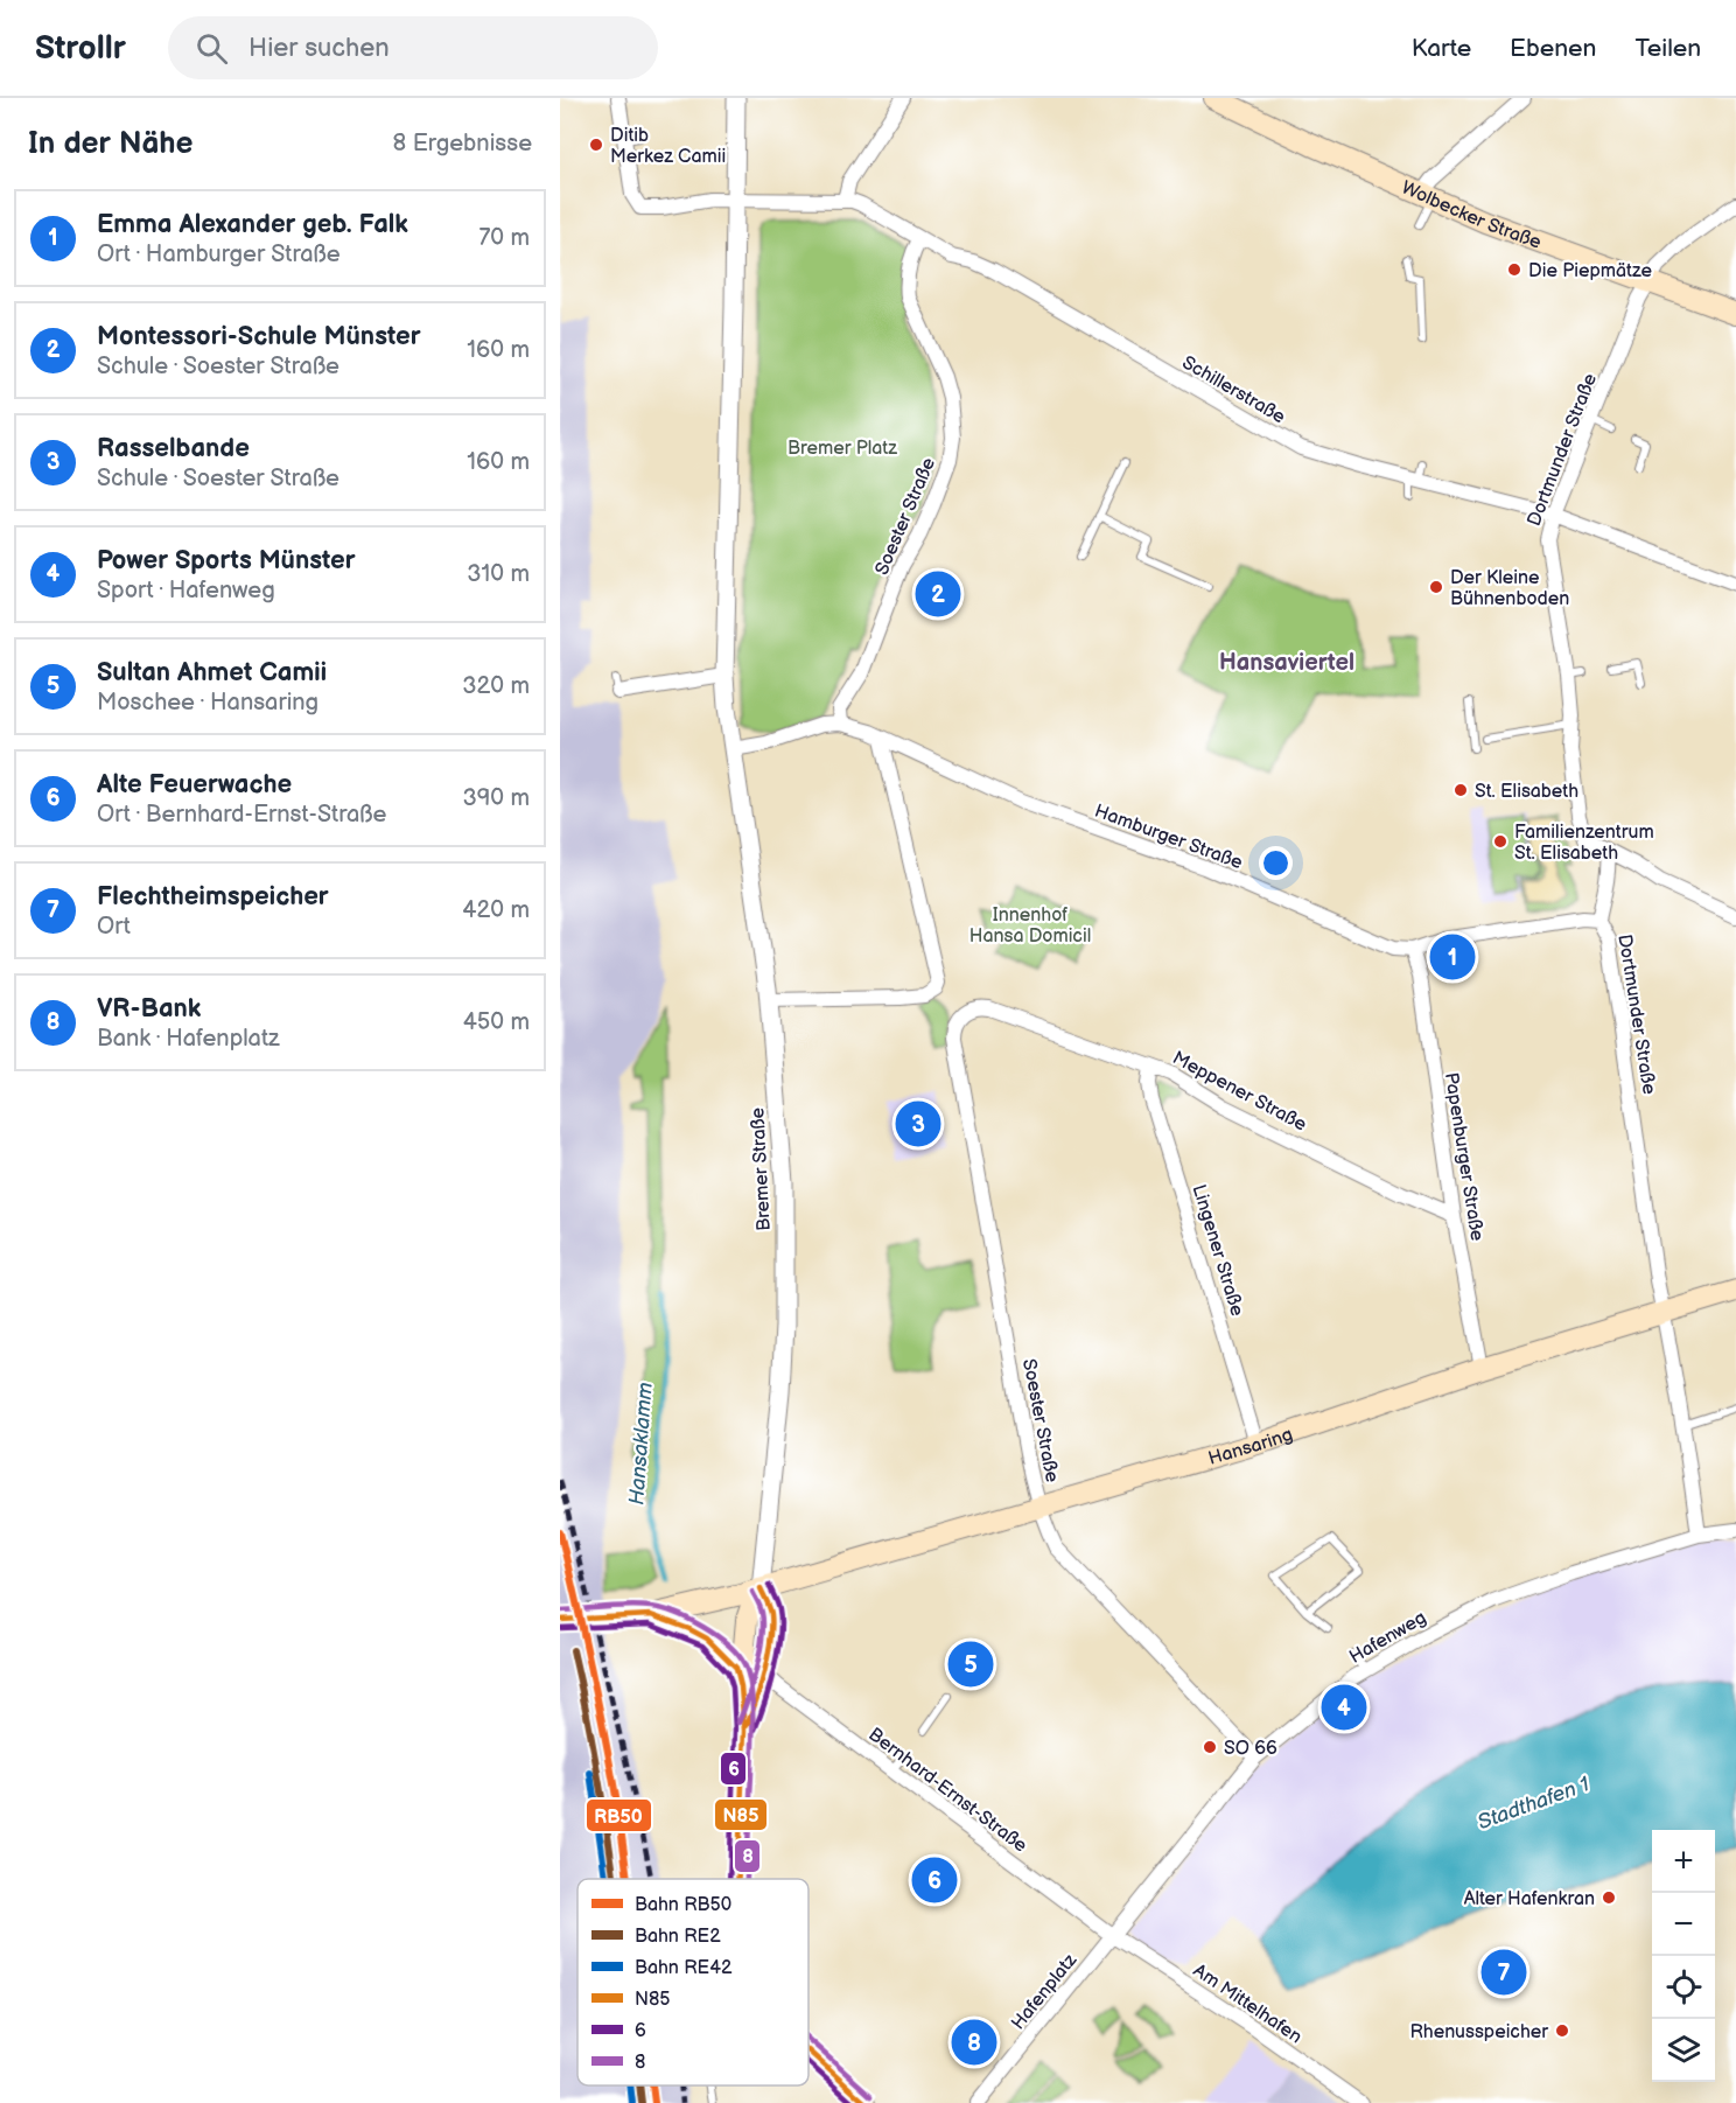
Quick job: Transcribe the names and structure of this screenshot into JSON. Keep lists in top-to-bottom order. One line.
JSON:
{"streets":{"main road":["Wolbecker Straße","Hansaring"],"street":["Schillerstraße","Dortmunder Straße","Soester Straße","Hamburger Straße","Meppener Straße","Papenburger Straße","Bremer Straße","Lingener Straße","Hafenweg","Bernhard-Ernst-Straße","Hafenplatz","Am Mittelhafen"]},"crossings":[["Wolbecker Straße","Dortmunder Straße"],["Schillerstraße","Dortmunder Straße"],["Schillerstraße","Soester Straße"],["Dortmunder Straße","Hamburger Straße"],["Dortmunder Straße","Hansaring"],["Dortmunder Straße","Hafenweg"],["Soester Straße","Hamburger Straße"],["Soester Straße","Meppener Straße"],["Soester Straße","Hansaring"],["Soester Straße","Hafenweg"],["Hamburger Straße","Papenburger Straße"],["Hamburger Straße","Bremer Straße"],["Meppener Straße","Papenburger Straße"],["Meppener Straße","Lingener Straße"],["Papenburger Straße","Hansaring"],["Bremer Straße","Hansaring"],["Lingener Straße","Hansaring"],["Hafenweg","Bernhard-Ernst-Straße"],["Hafenweg","Hafenplatz"],["Hafenweg","Am Mittelhafen"],["Bernhard-Ernst-Straße","Hafenplatz"],["Bernhard-Ernst-Straße","Am Mittelhafen"],["Hafenplatz","Am Mittelhafen"]],"districts":["Hansaviertel"],"water":["Hansaklamm","Stadthafen 1"],"parks":["Bremer Platz","Innenhof Hansa Domicil"],"places":["Ditib Merkez Camii","Die Piepmätze","Der Kleine Bühnenboden","St. Elisabeth","Familienzentrum St. Elisabeth","SO 66","Alter Hafenkran","Rhenusspeicher"],"lines":["rail line RB50","transit line 6","transit line N85","transit line 8","rail line RE2","rail line RE42"],"legend":["Bahn RB50","Bahn RE2","Bahn RE42","N85","6","8"],"page":{"header":"Strollr","search":"Hier suchen","nav":["Karte","Ebenen","Teilen"],"heading":["In der Nähe","8 Ergebnisse"],"list":[{"mark":"1","name":"Emma Alexander geb. Falk","note":"Ort · Hamburger Straße","value":"70 m"},{"mark":"2","name":"Montessori-Schule Münster","note":"Schule · Soester Straße","value":"160 m"},{"mark":"3","name":"Rasselbande","note":"Schule · Soester Straße","value":"160 m"},{"mark":"4","name":"Power Sports Münster","note":"Sport · Hafenweg","value":"310 m"},{"mark":"5","name":"Sultan Ahmet Camii","note":"Moschee · Hansaring","value":"320 m"},{"mark":"6","name":"Alte Feuerwache","note":"Ort · Bernhard-Ernst-Straße","value":"390 m"},{"mark":"7","name":"Flechtheimspeicher","note":"Ort","value":"420 m"},{"mark":"8","name":"VR-Bank","note":"Bank · Hafenplatz","value":"450 m"}],"pins":["2","1","3","5","4","6","7","8"],"map_buttons":["+","−"]}}
